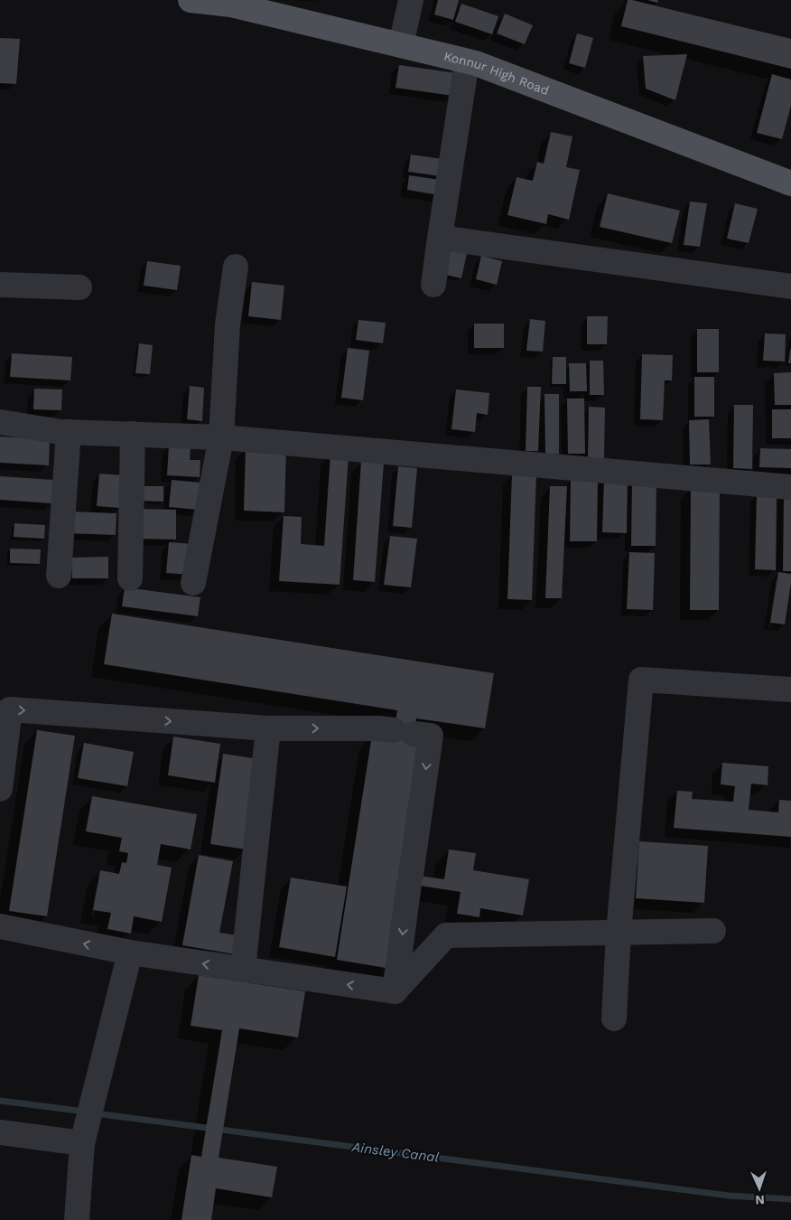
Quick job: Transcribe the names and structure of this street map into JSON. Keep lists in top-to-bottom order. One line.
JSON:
{"streets":{"main road":["Konnur High Road"]},"water":["Ainsley Canal"],"north":"bottom"}
